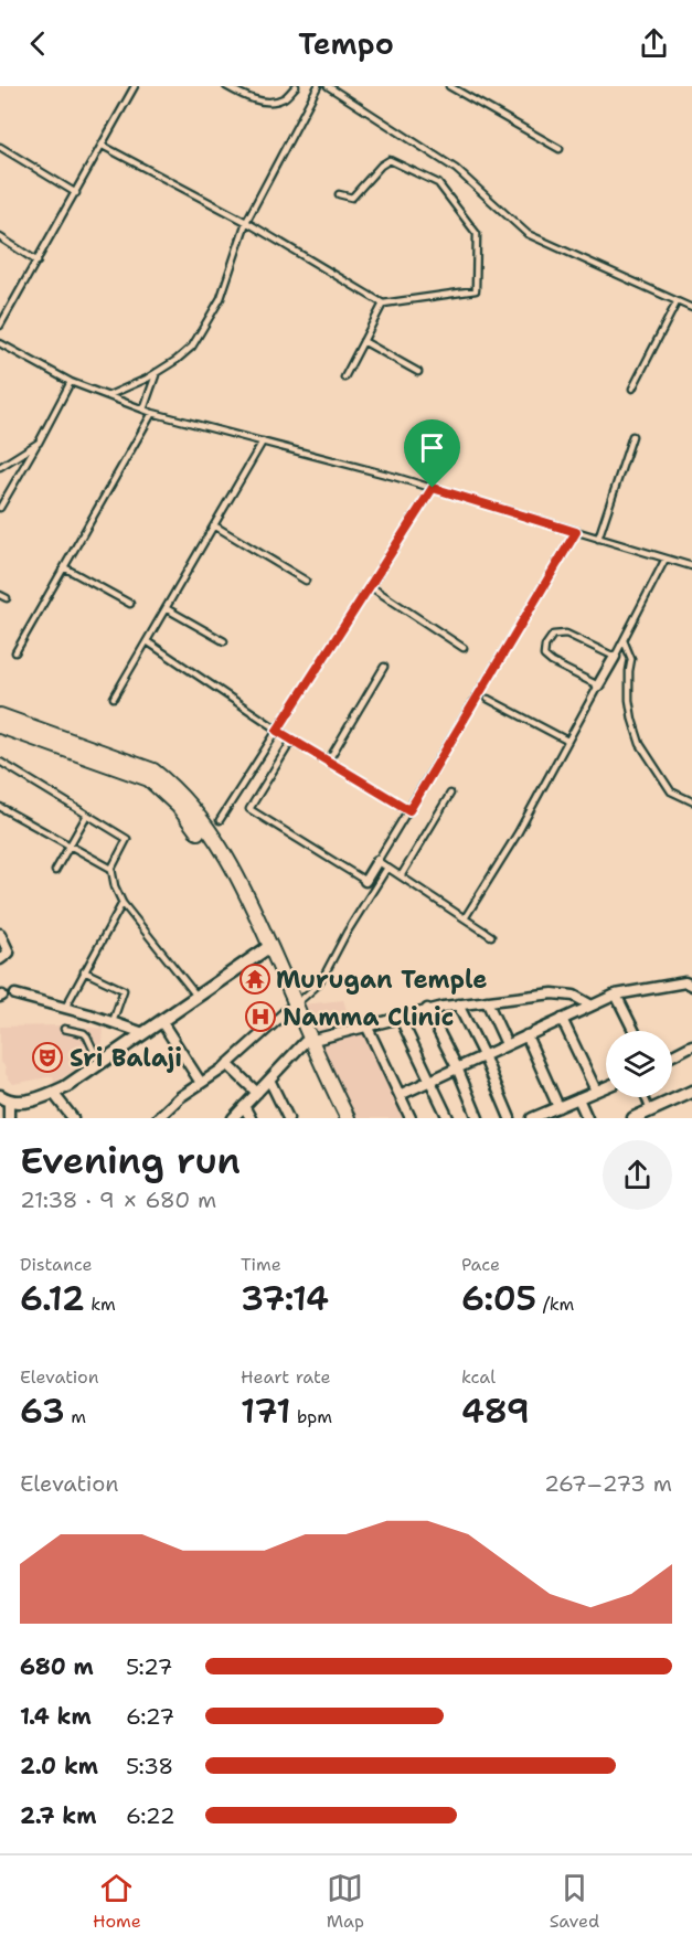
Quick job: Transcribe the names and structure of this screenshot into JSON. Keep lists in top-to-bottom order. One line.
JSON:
{"places":{"temple":["Murugan Temple"],"hospital":["Namma Clinic"],"theatre":["Sri Balaji"]},"page":{"header":"Tempo","heading":["Evening run","21:38 · 9 × 680 m"],"stats":[["Distance","6.12 km"],["Time","37:14"],["Pace","6:05 /km"],["Elevation","63 m"],["Heart rate","171 bpm"],["kcal","489"]],"chart":["Elevation","267–273 m"],"list":[{"name":"680 m","note":"5:27"},{"name":"1.4 km","note":"6:27"},{"name":"2.0 km","note":"5:38"},{"name":"2.7 km","note":"6:22"}],"tabs":["Home","Map","Saved"]}}
